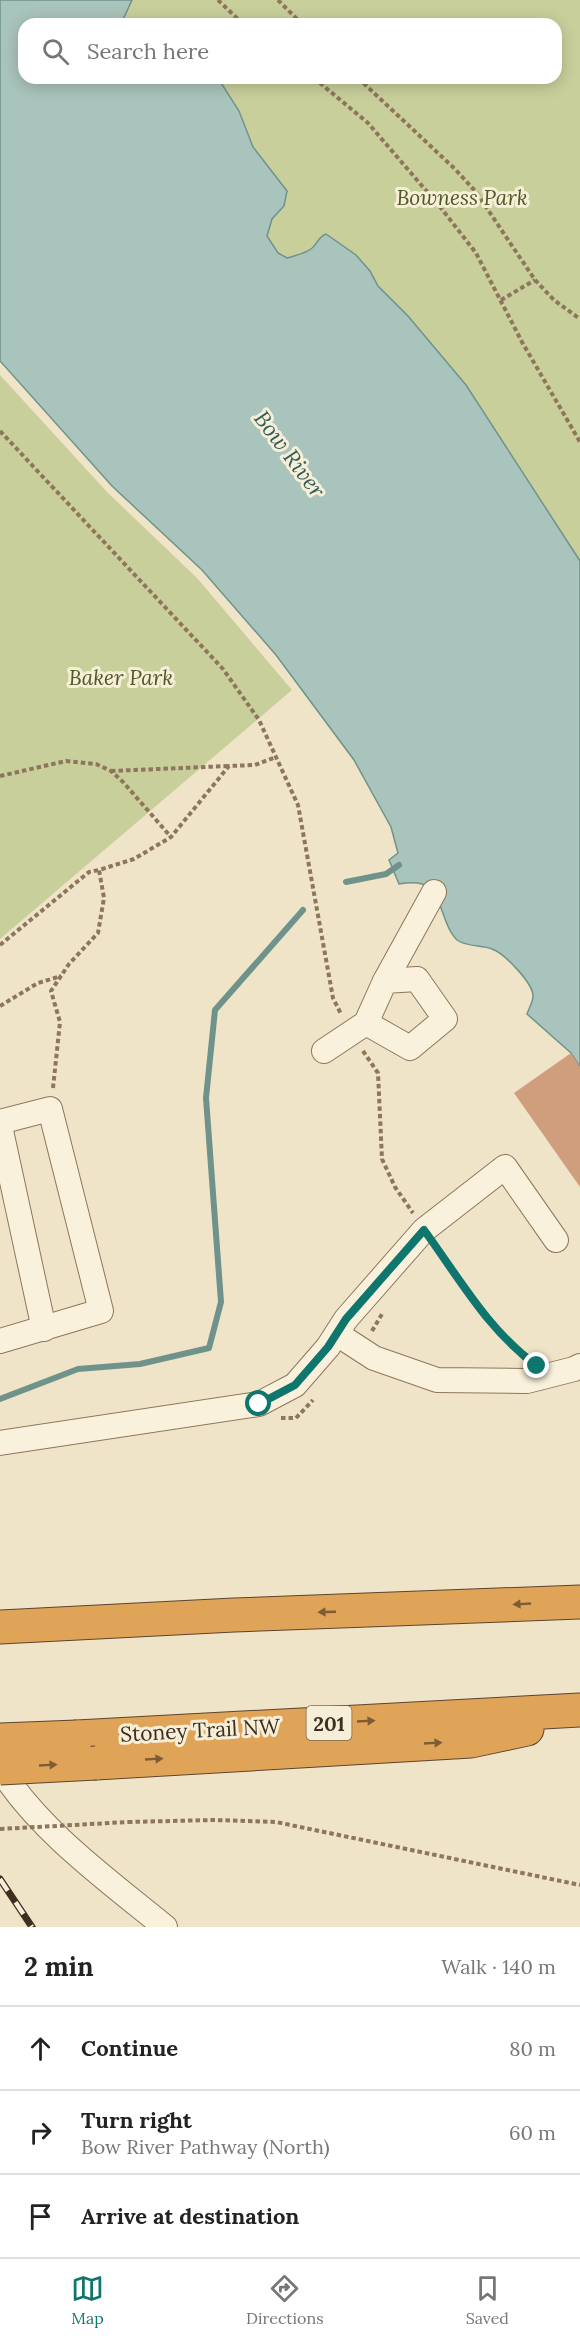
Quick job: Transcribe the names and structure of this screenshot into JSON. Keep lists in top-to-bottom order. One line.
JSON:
{"streets":{"highway":["201","Stoney Trail NW"]},"water":["Bow River"],"parks":["Bowness Park","Baker Park"],"page":{"search":"Search here","heading":["2 min","Walk · 140 m"],"list":[["Continue","80 m"],["Turn right","Bow River Pathway (North)","60 m"],"Arrive at destination"],"nav":["Map","Directions","Saved"]}}
